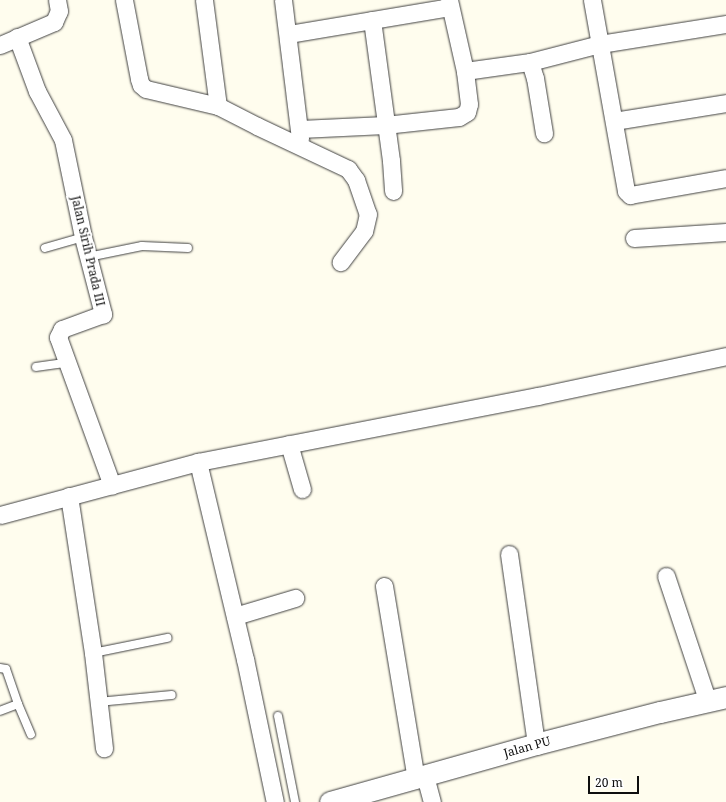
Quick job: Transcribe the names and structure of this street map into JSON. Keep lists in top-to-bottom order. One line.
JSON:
{"streets":{"street":["Jalan Sirih Prada III","Jalan PU"]},"scale_bar":"20 m"}
